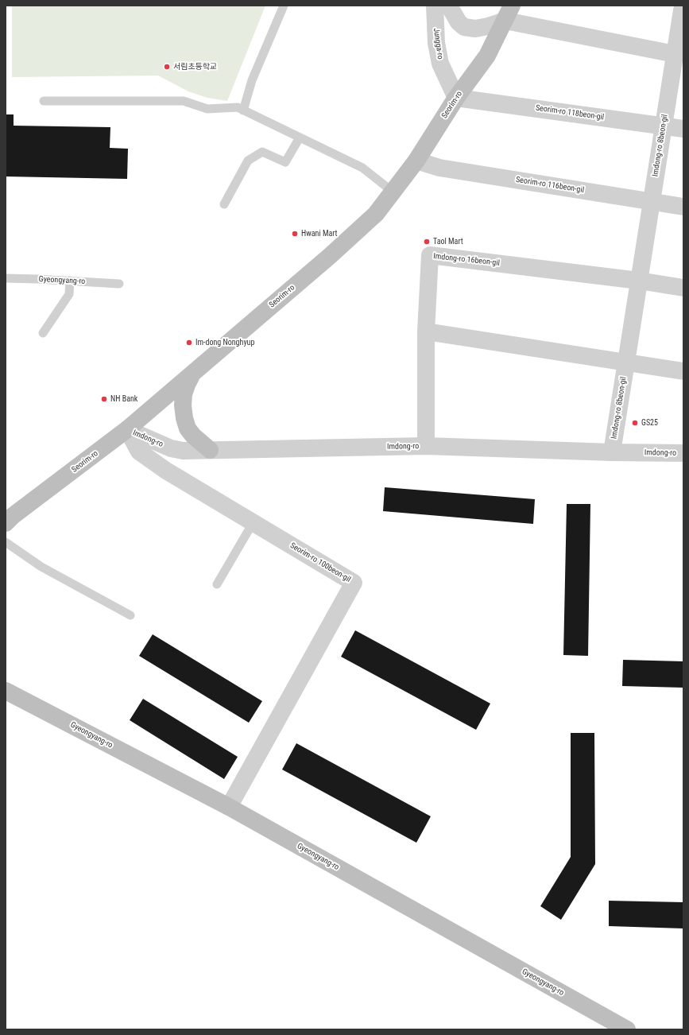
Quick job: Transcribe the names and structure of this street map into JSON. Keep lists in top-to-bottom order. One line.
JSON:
{"streets":{"street":["Jungga-ro","Seorim-ro","Seorim-ro 118beon-gil","Imdong-ro 8beon-gil","Seorim-ro 116beon-gil","Imdong-ro 16beon-gil","Gyeongyang-ro","Imdong-ro","Seorim-ro 100beon-gil"]},"crossings":[["Jungga-ro","Seorim-ro"],["Jungga-ro","Seorim-ro 118beon-gil"],["Seorim-ro","Seorim-ro 118beon-gil"],["Seorim-ro","Seorim-ro 116beon-gil"],["Seorim-ro","Imdong-ro"],["Seorim-ro","Seorim-ro 100beon-gil"],["Seorim-ro 118beon-gil","Imdong-ro 8beon-gil"],["Imdong-ro 8beon-gil","Seorim-ro 116beon-gil"],["Imdong-ro 8beon-gil","Imdong-ro 16beon-gil"],["Imdong-ro 8beon-gil","Imdong-ro"],["Imdong-ro 16beon-gil","Imdong-ro"],["Gyeongyang-ro","Seorim-ro 100beon-gil"],["Imdong-ro","Seorim-ro 100beon-gil"]],"places":["서림초등학교","Hwani Mart","Taol Mart","Im-dong Nonghyup","NH Bank","GS25"]}
